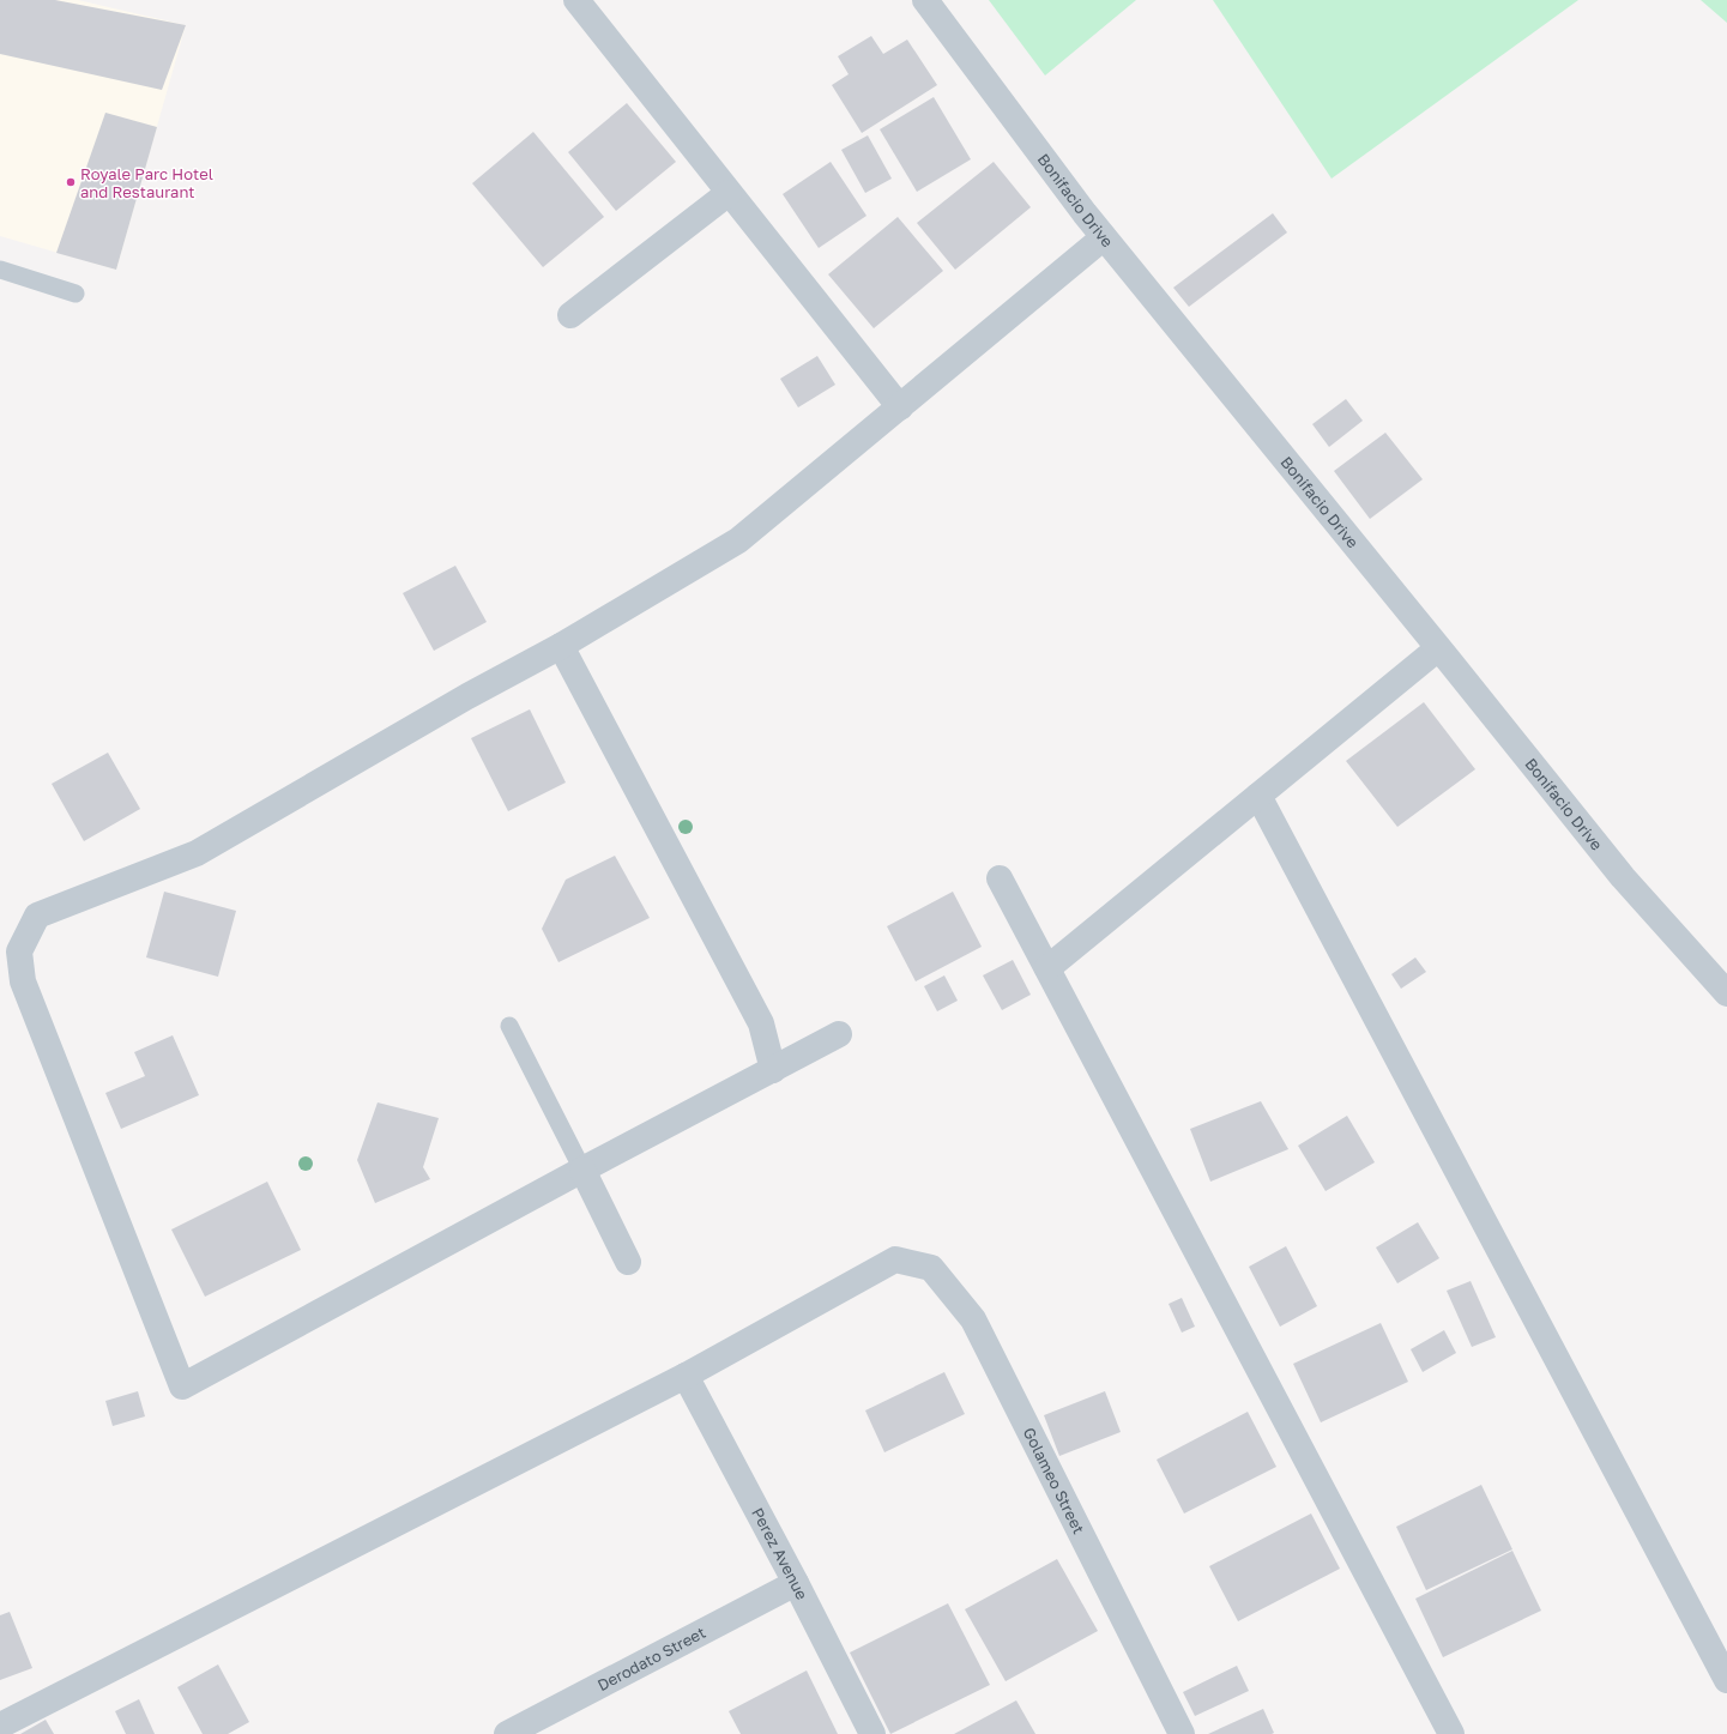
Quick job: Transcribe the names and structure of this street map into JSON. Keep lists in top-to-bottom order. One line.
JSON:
{"streets":{"street":["Bonifacio Drive","Golameo Street","Perez Avenue","Derodato Street"]},"crossings":[["Golameo Street","Perez Avenue"],["Perez Avenue","Derodato Street"]],"places":["Royale Parc Hotel and Restaurant"]}
